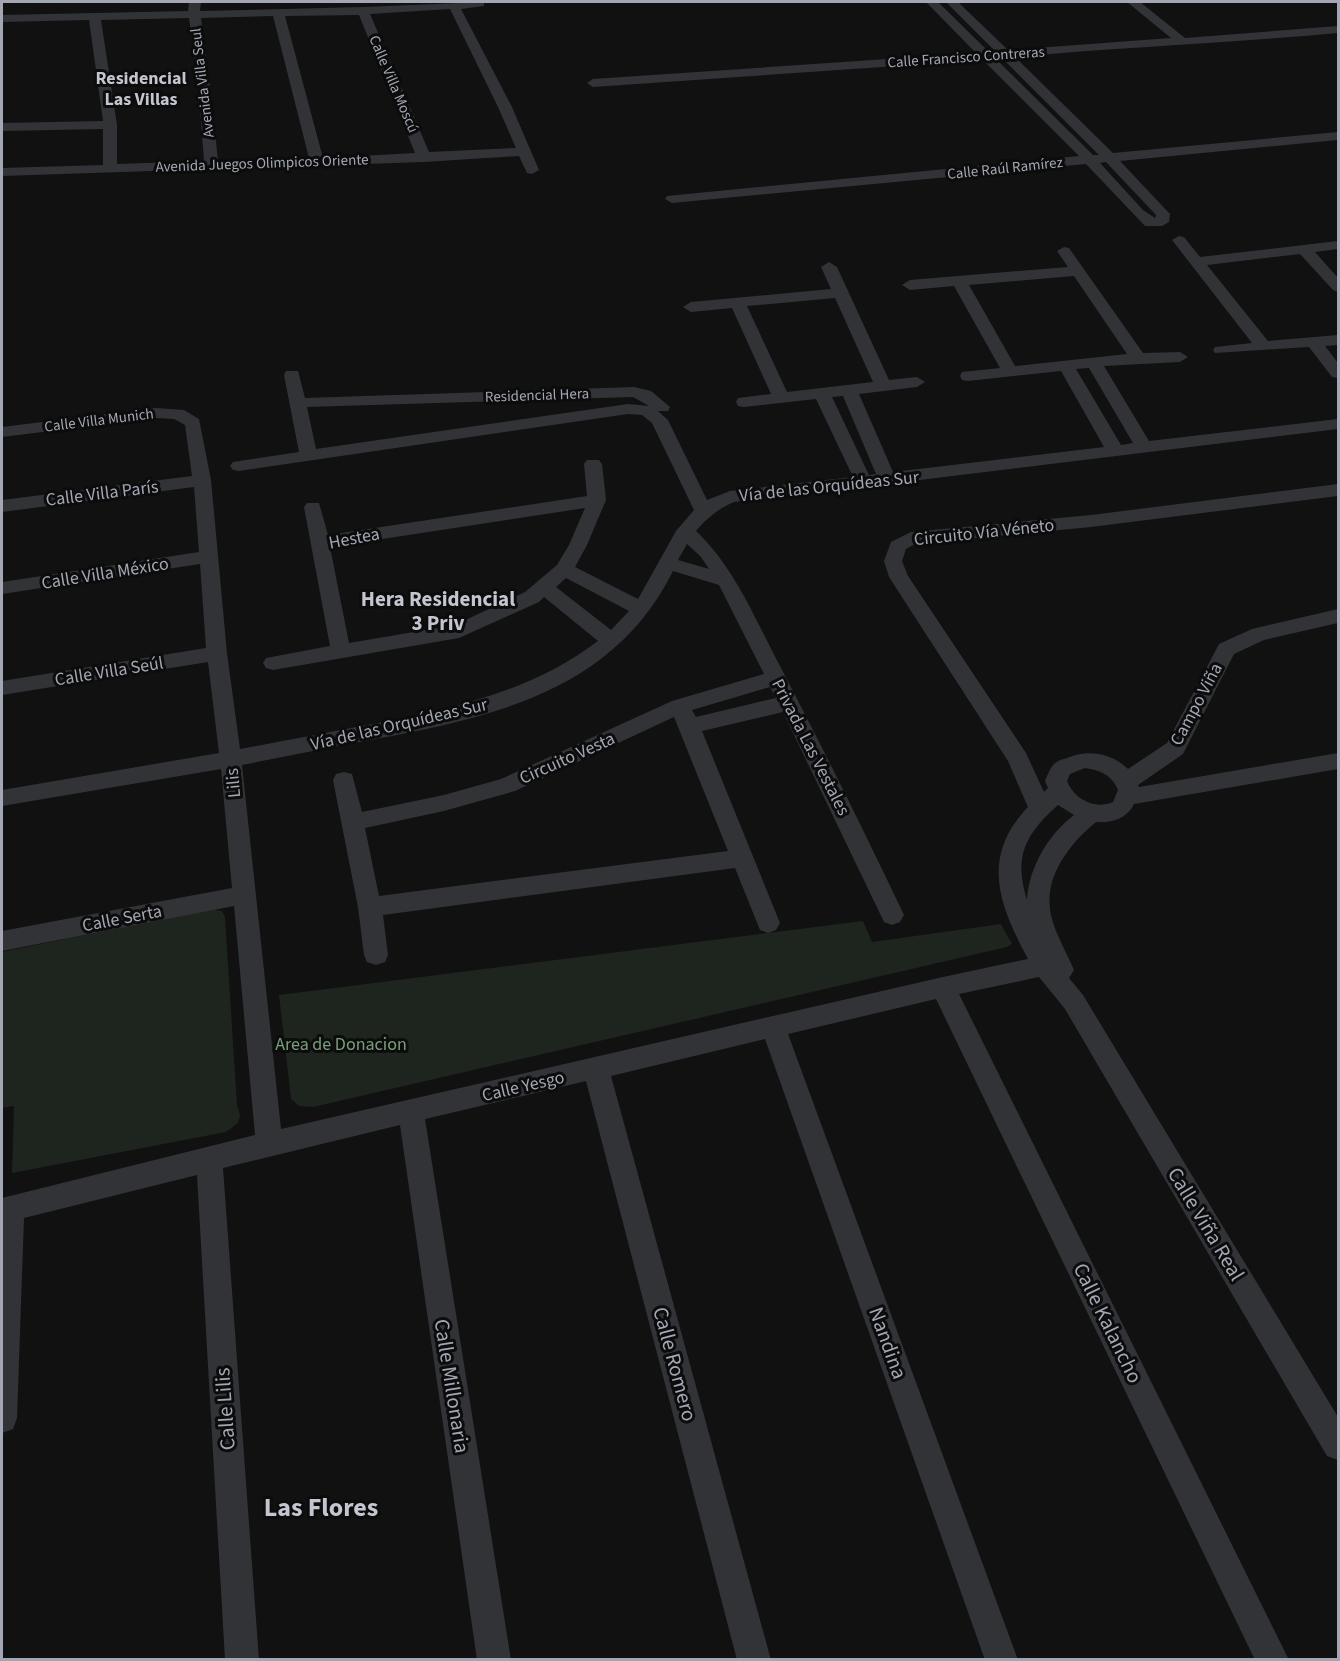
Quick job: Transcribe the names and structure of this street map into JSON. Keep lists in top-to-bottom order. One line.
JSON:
{"streets":{"street":["Calle Francisco Contreras","Avenida Villa Seul","Calle Villa Moscú","Avenida Juegos Olimpicos Oriente","Calle Raúl Ramírez","Residencial Hera","Calle Villa Munich","Vía de las Orquídeas Sur","Calle Villa París","Circuito Vía Véneto","Hestea","Calle Villa México","Calle Villa Seúl","Campo Viña","Privada Las Vestales","Circuito Vesta","Lilis","Calle Serta","Calle Yesgo","Calle Viña Real","Calle Kalancho","Nandina","Calle Romero","Calle Millonaria","Calle Lilis"]},"crossings":[["Avenida Villa Seul","Avenida Juegos Olimpicos Oriente"],["Calle Villa Moscú","Avenida Juegos Olimpicos Oriente"],["Residencial Hera","Vía de las Orquídeas Sur"],["Calle Villa Munich","Lilis"],["Vía de las Orquídeas Sur","Privada Las Vestales"],["Vía de las Orquídeas Sur","Lilis"],["Calle Villa París","Lilis"],["Calle Villa México","Lilis"],["Calle Villa Seúl","Lilis"],["Privada Las Vestales","Circuito Vesta"],["Lilis","Calle Serta"],["Lilis","Calle Yesgo"],["Calle Yesgo","Calle Viña Real"],["Calle Yesgo","Calle Kalancho"],["Calle Yesgo","Nandina"],["Calle Yesgo","Calle Romero"],["Calle Yesgo","Calle Millonaria"],["Calle Yesgo","Calle Lilis"]],"districts":["Residencial Las Villas","Hera Residencial 3 Priv","Las Flores"],"parks":["Area de Donacion"]}
